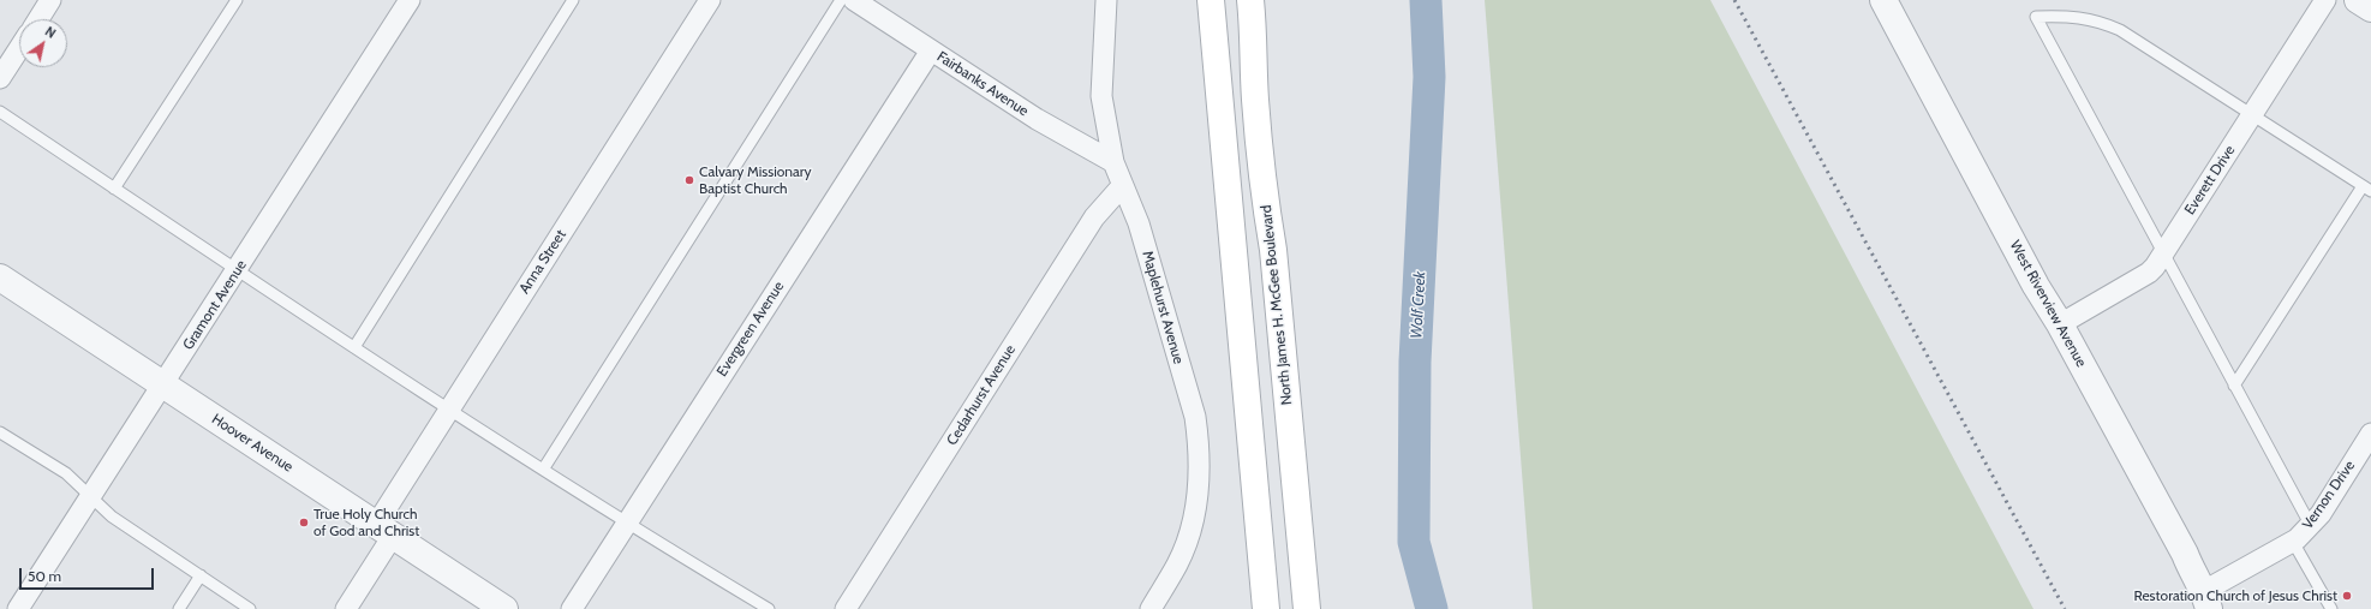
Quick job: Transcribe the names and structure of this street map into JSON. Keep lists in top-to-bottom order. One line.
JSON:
{"streets":{"main road":["North James H. McGee Boulevard"],"street":["Fairbanks Avenue","Everett Drive","Anna Street","West Riverview Avenue","Gramont Avenue","Maplehurst Avenue","Evergreen Avenue","Cedarhurst Avenue","Hoover Avenue","Vernon Drive"]},"crossings":[["Fairbanks Avenue","Maplehurst Avenue"],["Fairbanks Avenue","Evergreen Avenue"],["Everett Drive","West Riverview Avenue"],["Anna Street","Hoover Avenue"],["West Riverview Avenue","Vernon Drive"],["Gramont Avenue","Hoover Avenue"],["Maplehurst Avenue","Cedarhurst Avenue"]],"water":["Wolf Creek"],"places":["Calvary Missionary Baptist Church","True Holy Church of God and Christ","Restoration Church of Jesus Christ"],"scale_bar":"50 m","north":"top right"}
